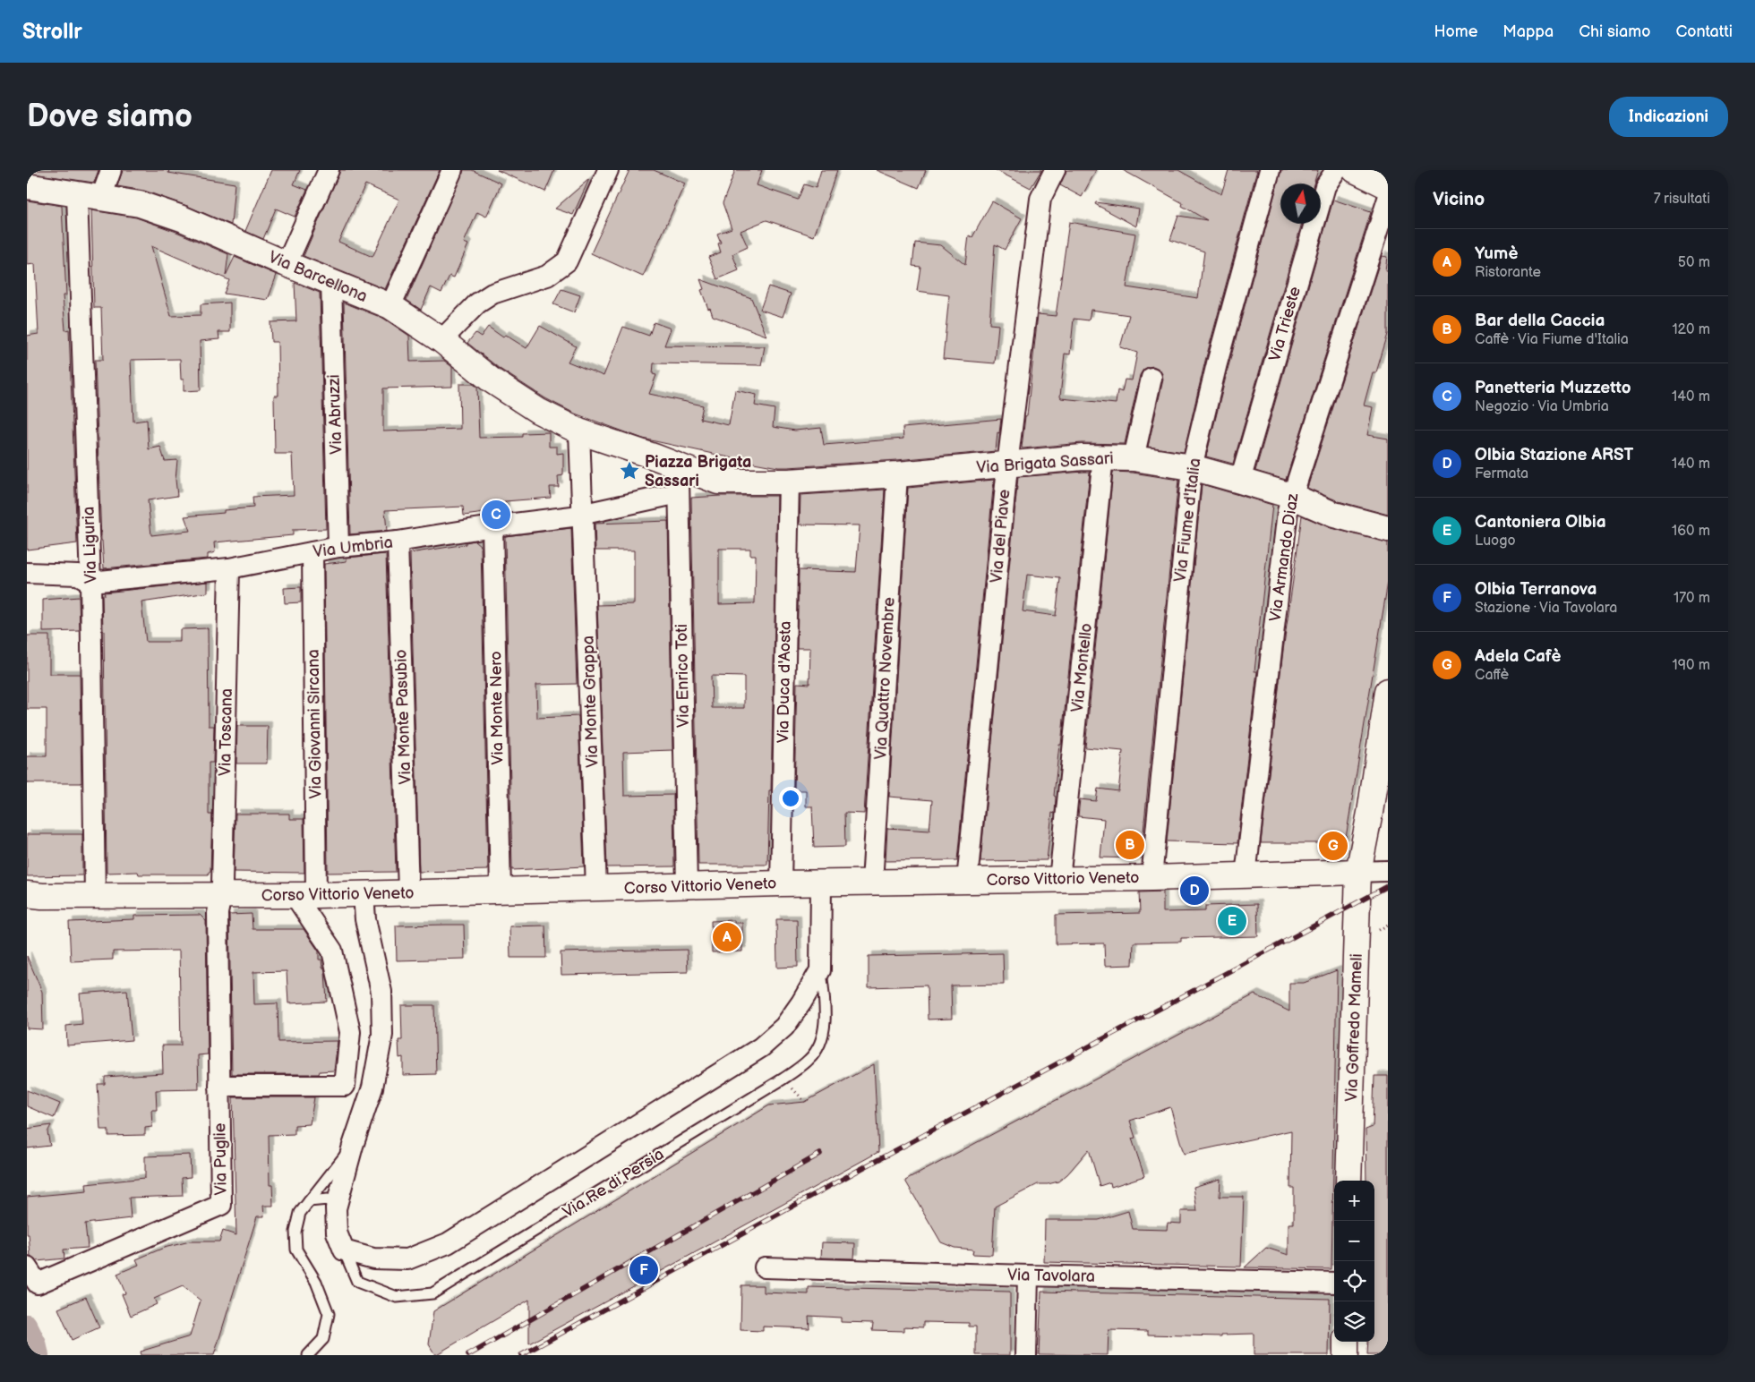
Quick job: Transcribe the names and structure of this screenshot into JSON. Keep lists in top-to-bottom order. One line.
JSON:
{"streets":{"main road":["Via Barcellona","Via Brigata Sassari","Corso Vittorio Veneto","Via Goffredo Mameli"],"street":["Via Trieste","Via Abruzzi","Via Fiume d'Italia","Via del Piave","Via Liguria","Via Umbria","Via Armando Diaz","Via Montello","Via Enrico Toti","Via Quattro Novembre","Via Duca d'Aosta","Via Monte Grappa","Via Monte Nero","Via Monte Pasubio","Via Giovanni Sircana","Via Toscana","Via Puglie","Via Re di Persia","Via Tavolara"]},"crossings":[["Via Barcellona","Via Abruzzi"],["Via Barcellona","Via Brigata Sassari"],["Via Barcellona","Via Liguria"],["Via Barcellona","Via Enrico Toti"],["Via Trieste","Via Brigata Sassari"],["Via Abruzzi","Via Umbria"],["Via Brigata Sassari","Via Fiume d'Italia"],["Via Brigata Sassari","Via del Piave"],["Via Brigata Sassari","Via Armando Diaz"],["Via Brigata Sassari","Via Montello"],["Via Brigata Sassari","Via Quattro Novembre"],["Via Brigata Sassari","Via Duca d'Aosta"],["Via Fiume d'Italia","Corso Vittorio Veneto"],["Via del Piave","Corso Vittorio Veneto"],["Via Liguria","Via Umbria"],["Via Liguria","Corso Vittorio Veneto"],["Via Umbria","Via Enrico Toti"],["Via Umbria","Via Monte Grappa"],["Via Umbria","Via Monte Nero"],["Via Umbria","Via Monte Pasubio"],["Via Umbria","Via Giovanni Sircana"],["Via Umbria","Via Toscana"],["Via Armando Diaz","Corso Vittorio Veneto"],["Via Montello","Corso Vittorio Veneto"],["Via Enrico Toti","Corso Vittorio Veneto"],["Via Quattro Novembre","Corso Vittorio Veneto"],["Via Duca d'Aosta","Corso Vittorio Veneto"],["Via Monte Grappa","Corso Vittorio Veneto"],["Via Monte Nero","Corso Vittorio Veneto"],["Via Monte Pasubio","Corso Vittorio Veneto"],["Via Giovanni Sircana","Corso Vittorio Veneto"],["Via Toscana","Corso Vittorio Veneto"],["Via Toscana","Via Puglie"],["Corso Vittorio Veneto","Via Goffredo Mameli"],["Corso Vittorio Veneto","Via Puglie"],["Corso Vittorio Veneto","Via Re di Persia"]],"places":{"place":["Piazza Brigata Sassari"]},"north":"top","page":{"header":"Strollr","nav":["Home","Mappa","Chi siamo","Contatti"],"buttons":"Indicazioni","title":"Dove siamo","heading":["Vicino","7 risultati"],"list":[{"mark":"A","name":"Yumè","note":"Ristorante","value":"50 m"},{"mark":"B","name":"Bar della Caccia","note":"Caffè · Via Fiume d'Italia","value":"120 m"},{"mark":"C","name":"Panetteria Muzzetto","note":"Negozio · Via Umbria","value":"140 m"},{"mark":"D","name":"Olbia Stazione ARST","note":"Fermata","value":"140 m"},{"mark":"E","name":"Cantoniera Olbia","note":"Luogo","value":"160 m"},{"mark":"F","name":"Olbia Terranova","note":"Stazione · Via Tavolara","value":"170 m"},{"mark":"G","name":"Adela Cafè","note":"Caffè","value":"190 m"}],"pins":["C","B","G","D","E","A","F"],"map_buttons":["+","−"]}}
